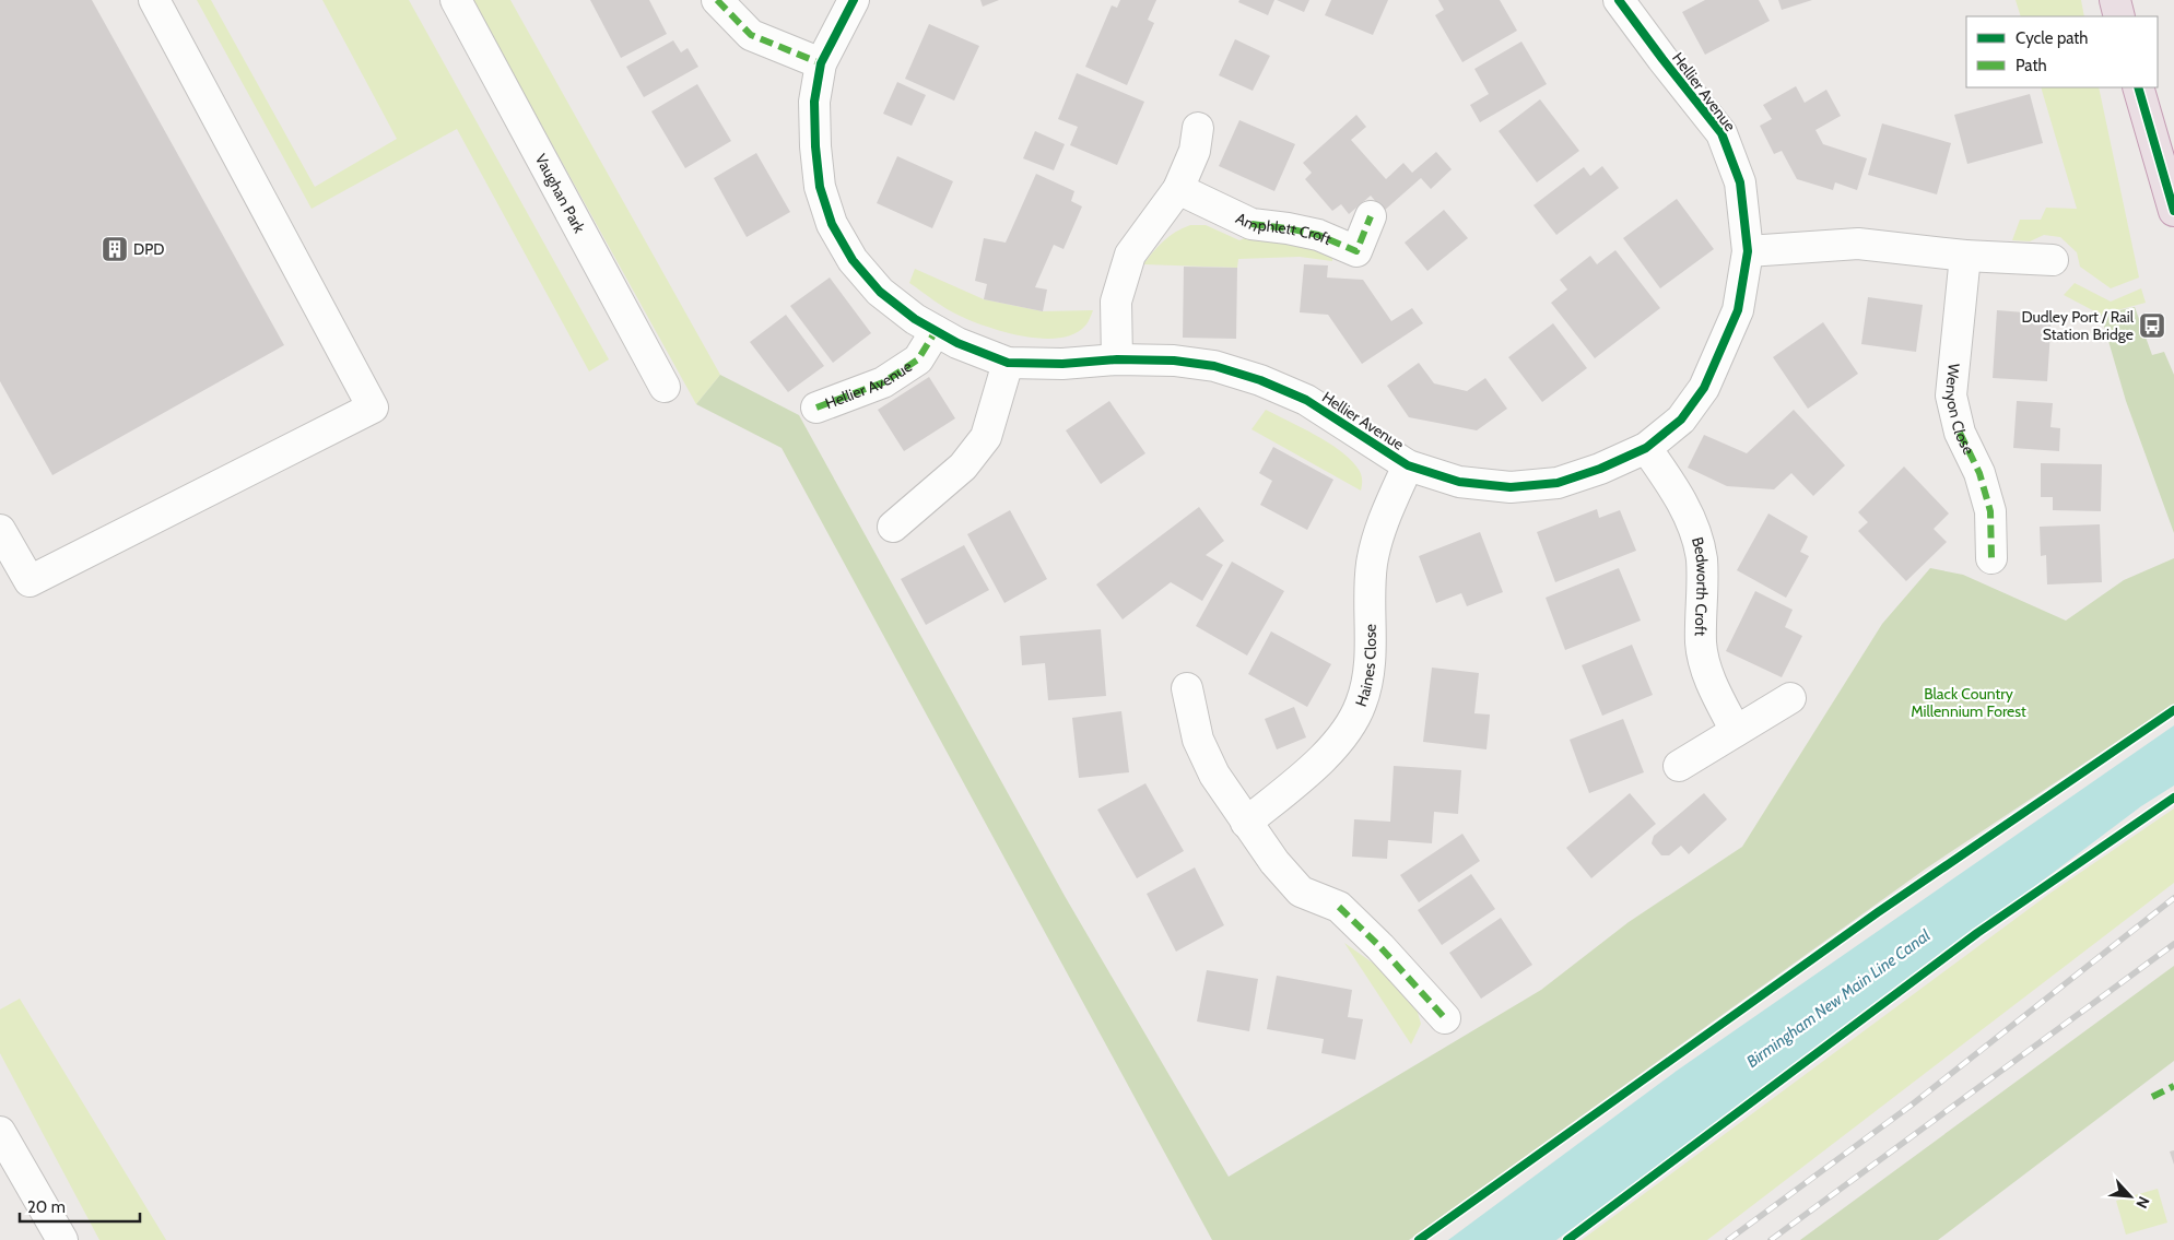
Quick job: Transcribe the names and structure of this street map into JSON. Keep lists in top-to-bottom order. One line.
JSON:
{"streets":{"street":["Hellier Avenue","Vaughan Park","Amphlett Croft","Wenyon Close","Bedworth Croft","Haines Close"]},"crossings":[["Hellier Avenue","Bedworth Croft"],["Hellier Avenue","Haines Close"]],"water":["Birmingham New Main Line Canal"],"parks":["Black Country Millennium Forest"],"places":{"building":["DPD"],"bus stop":["Dudley Port / Rail Station Bridge"]},"legend":["Cycle path","Path"],"scale_bar":"20 m","north":"bottom right"}
